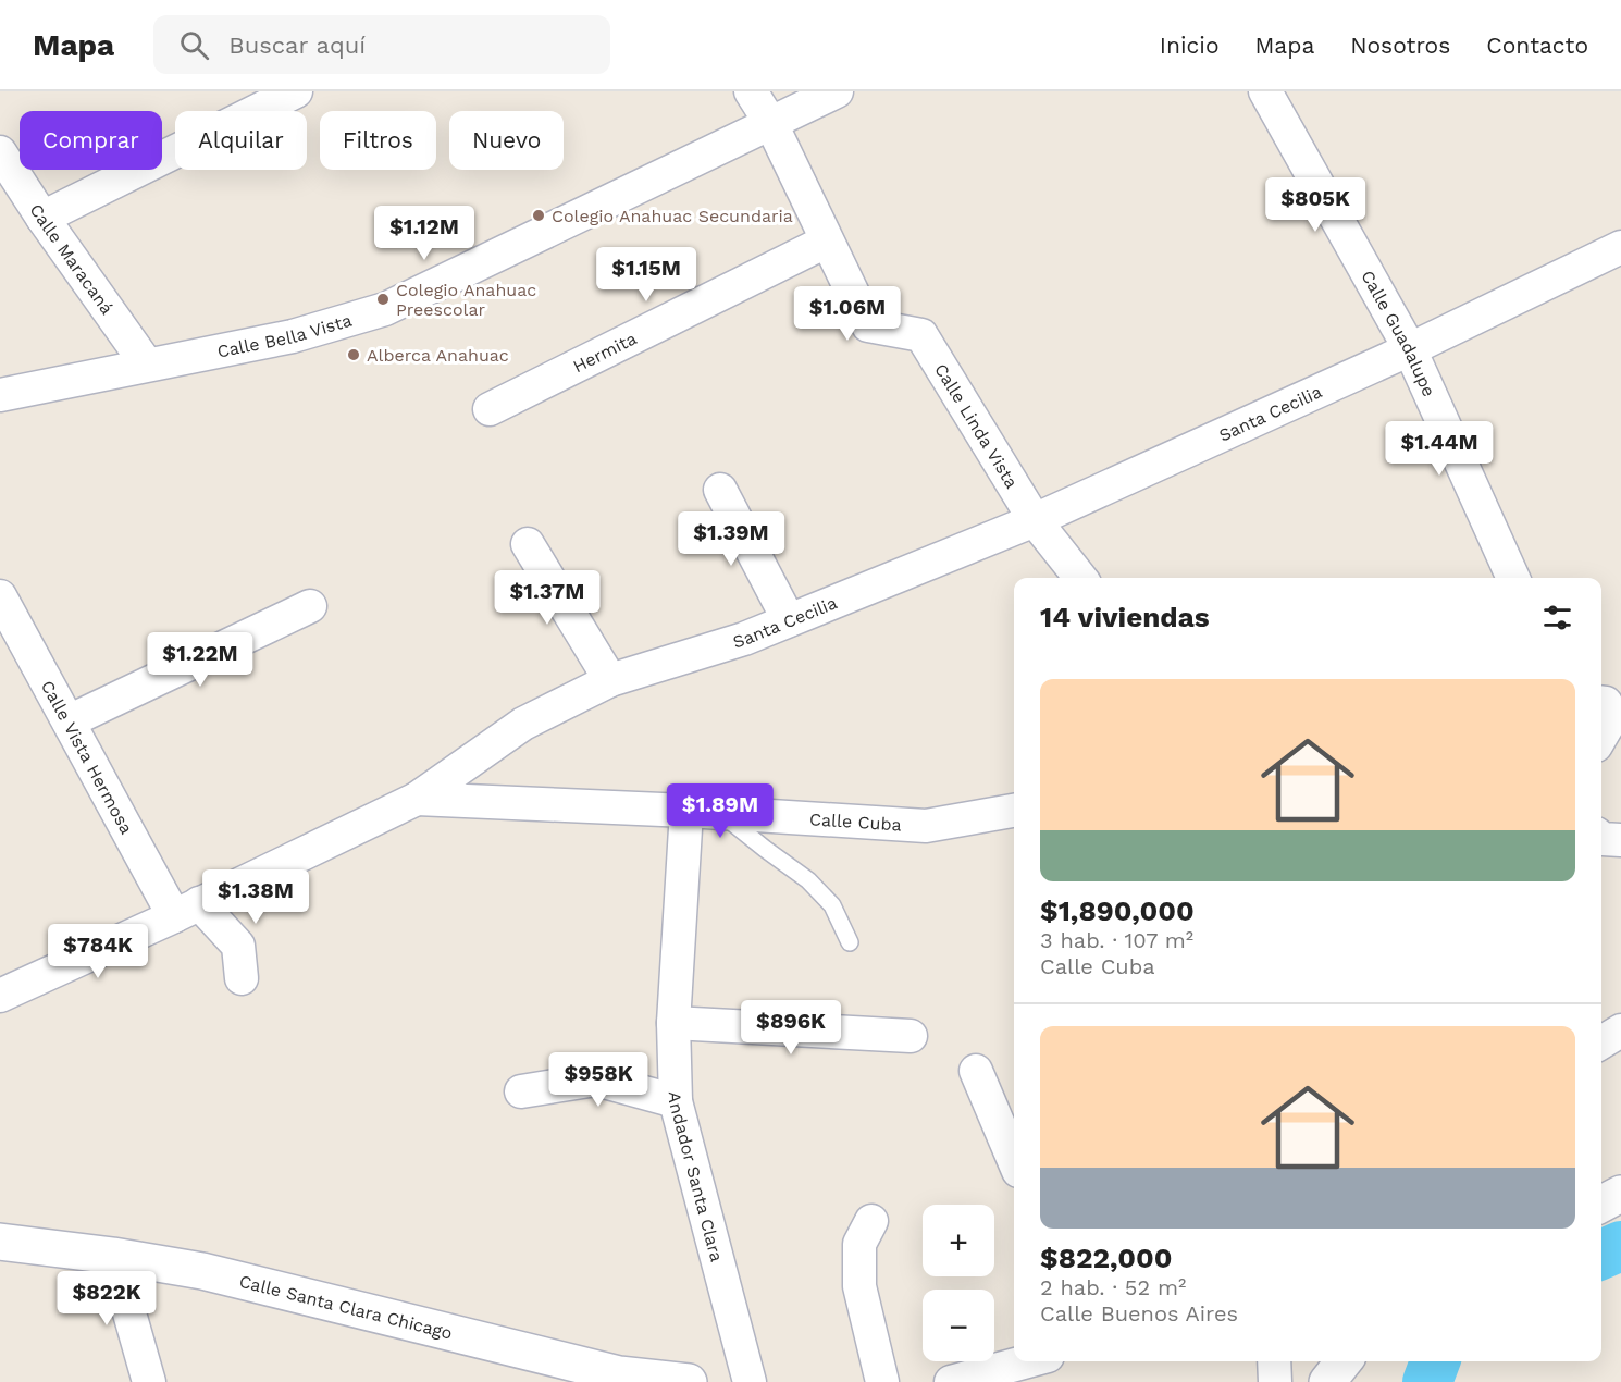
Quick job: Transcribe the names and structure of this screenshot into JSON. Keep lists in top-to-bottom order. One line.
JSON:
{"streets":{"street":["Calle Maracaná","Calle Guadalupe","Calle Bella Vista","Hermita","Santa Cecilia","Calle Linda Vista","Calle Vista Hermosa","Calle Cuba","Andador Santa Clara","Calle Santa Clara Chicago"]},"crossings":[["Calle Maracaná","Calle Bella Vista"],["Calle Guadalupe","Santa Cecilia"],["Calle Bella Vista","Calle Linda Vista"],["Hermita","Calle Linda Vista"],["Santa Cecilia","Calle Linda Vista"],["Santa Cecilia","Calle Vista Hermosa"],["Santa Cecilia","Calle Cuba"],["Calle Cuba","Andador Santa Clara"]],"places":["Colegio Anahuac Secundaria","Colegio Anahuac Preescolar","Alberca Anahuac"],"page":{"header":"Mapa","search":"Buscar aquí","nav":["Inicio","Mapa","Nosotros","Contacto"],"chip":["Comprar","Alquilar","Filtros","Nuevo"],"price":["$805K","$1.12M","$1.15M","$1.06M","$1.44M","$1.39M","$1.37M","$1.22M","$1.89M","$1.38M","$784K","$896K","$958K","$822K"],"heading":"14 viviendas","list":[{"name":"$1,890,000","note":"3 hab. · 107 m² · Calle Cuba"},{"name":"$822,000","note":"2 hab. · 52 m² · Calle Buenos Aires"}],"map_buttons":["+","−"]}}
